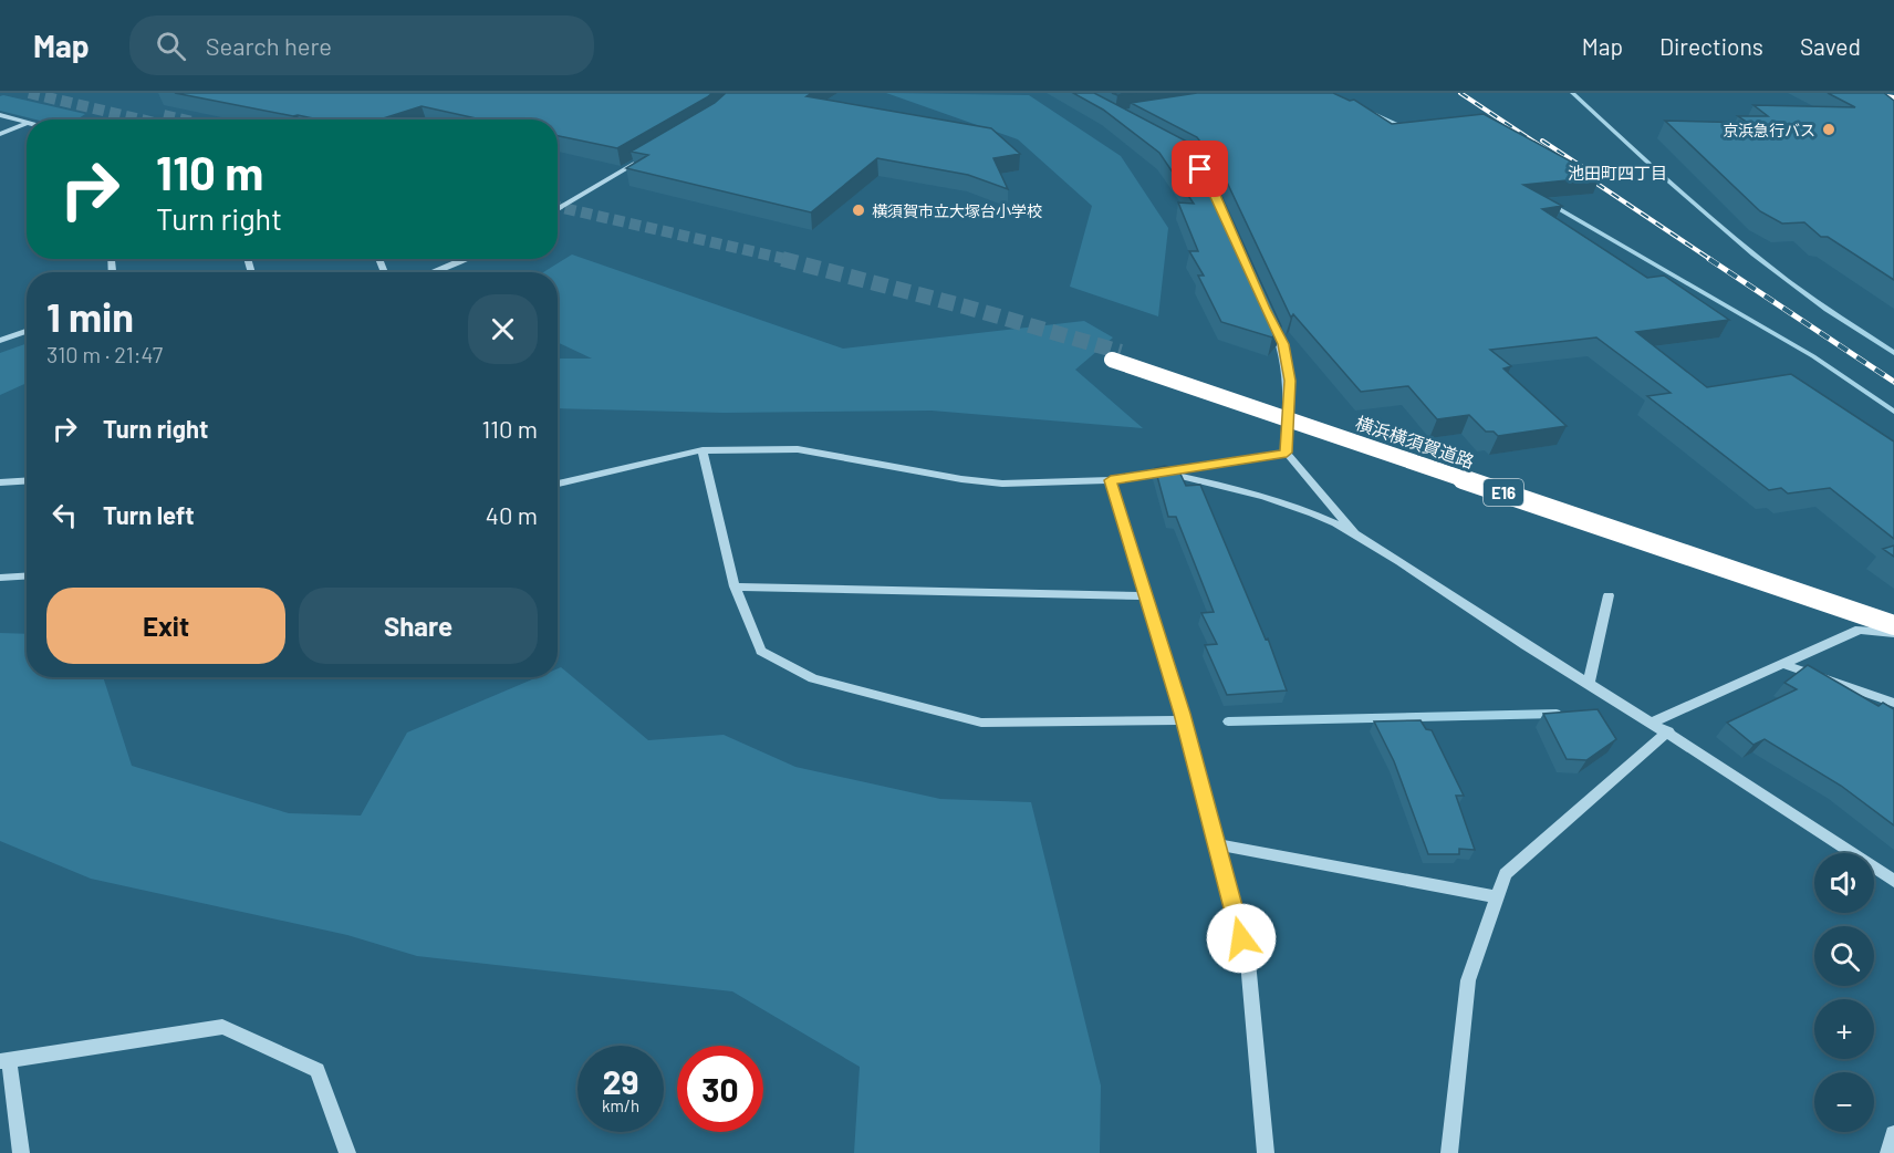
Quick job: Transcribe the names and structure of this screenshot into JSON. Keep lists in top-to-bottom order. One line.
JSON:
{"streets":{"highway":["横浜横須賀道路","E16"]},"districts":["池田町四丁目"],"places":["京浜急行バス","横須賀市立大塚台小学校"],"page":{"header":"Map","search":"Search here","nav":["Map","Directions","Saved"],"turn":["110 m","Turn right"],"heading":["1 min","310 m · 21:47"],"list":[{"name":"Turn right","value":"110 m"},{"name":"Turn left","value":"40 m"}],"buttons":["Exit","Share"],"map_buttons":["+","−"],"speed":"29 km/h","limit":"30"}}
